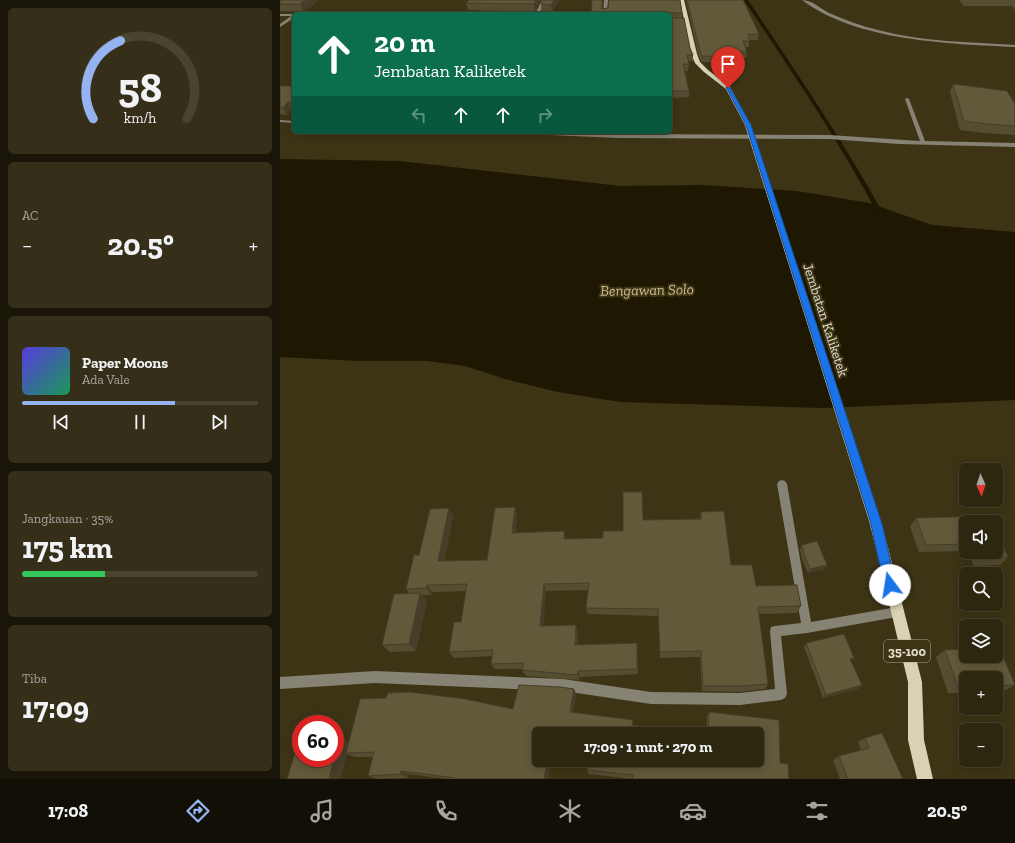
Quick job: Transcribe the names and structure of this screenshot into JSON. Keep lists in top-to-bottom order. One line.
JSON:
{"streets":{"main road":["Jembatan Kaliketek","35-100"]},"crossings":[["Jembatan Kaliketek","35-100"]],"water":["Bengawan Solo"],"north":"bottom","page":{"turn":["20 m","Jembatan Kaliketek"],"tile":["AC",["Jangkauan · 35%","175 km"],["Tiba","17:09"]],"heat":["−","20.5°","+"],"song":["Paper Moons","Ada Vale"],"map_buttons":["+","−"],"limit":"60","trip":"17:09 · 1 mnt · 270 m","tabs":["17:08","20.5°"],"gauge":["58","km/h"]}}
